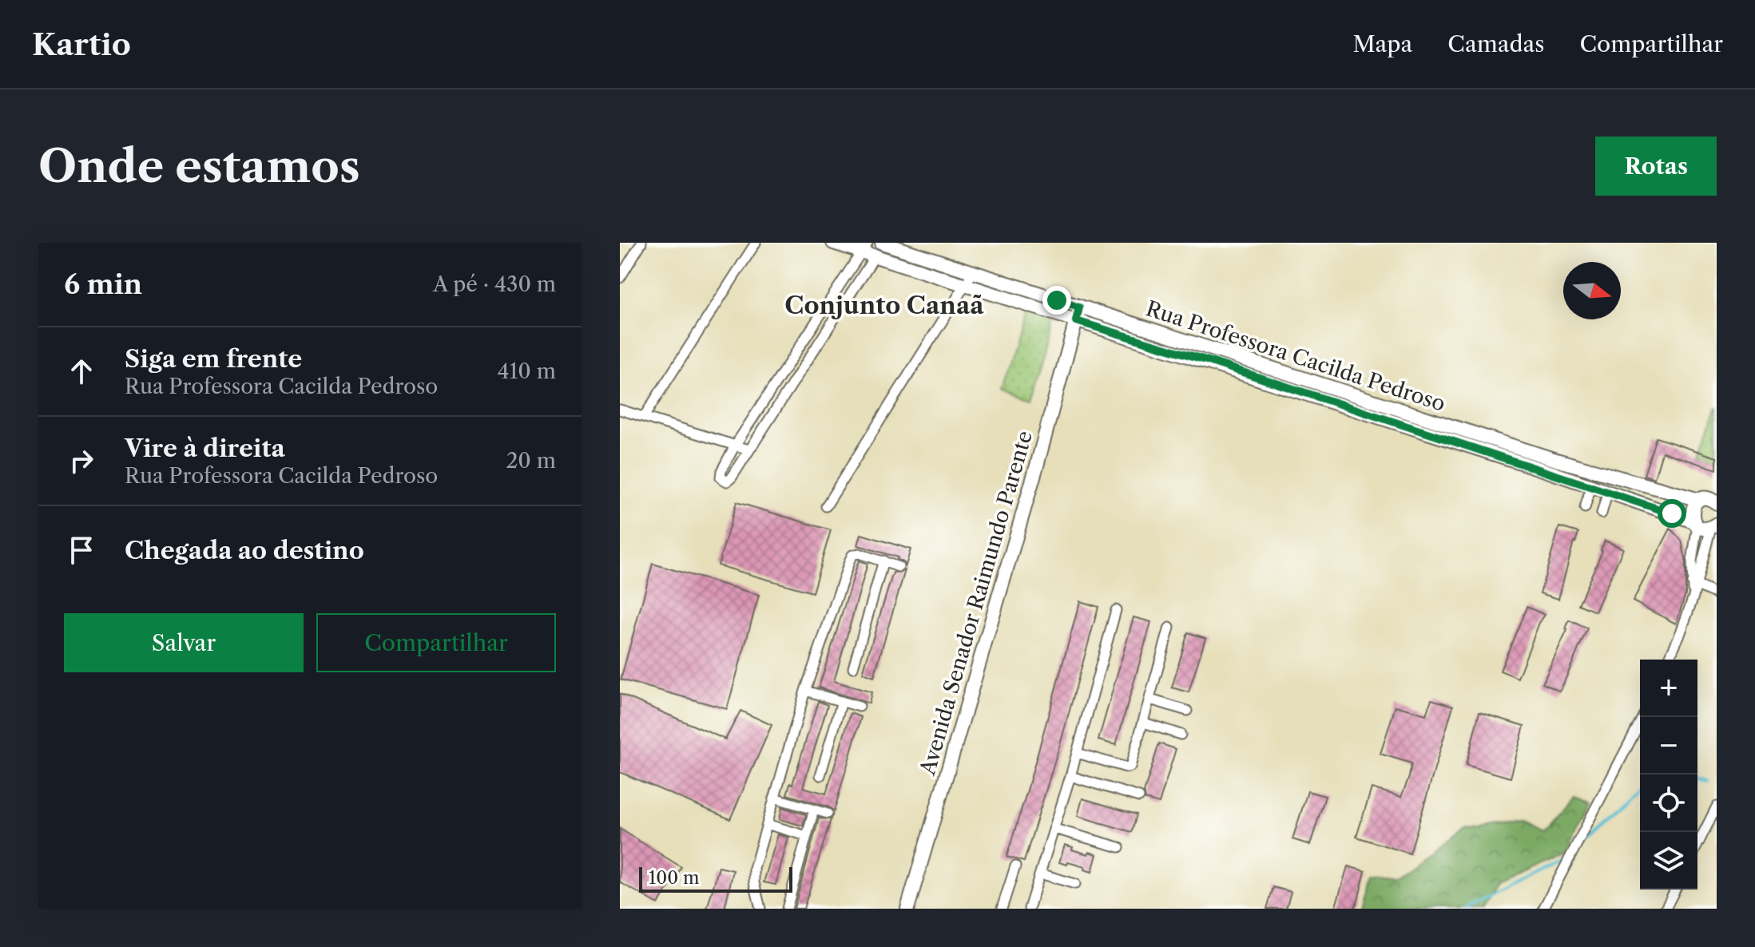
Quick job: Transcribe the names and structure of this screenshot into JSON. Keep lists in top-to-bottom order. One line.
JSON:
{"streets":{"street":["Rua Professora Cacilda Pedroso","Avenida Senador Raimundo Parente"]},"crossings":[["Rua Professora Cacilda Pedroso","Avenida Senador Raimundo Parente"]],"districts":["Conjunto Canaã"],"scale_bar":"100 m","north":"right","page":{"header":"Kartio","nav":["Mapa","Camadas","Compartilhar"],"buttons":["Rotas",["Salvar","Compartilhar"]],"title":"Onde estamos","heading":["6 min","A pé · 430 m"],"list":[["Siga em frente","Rua Professora Cacilda Pedroso","410 m"],["Vire à direita","Rua Professora Cacilda Pedroso","20 m"],"Chegada ao destino"],"map_buttons":["+","−"],"scale":"100 m"}}
